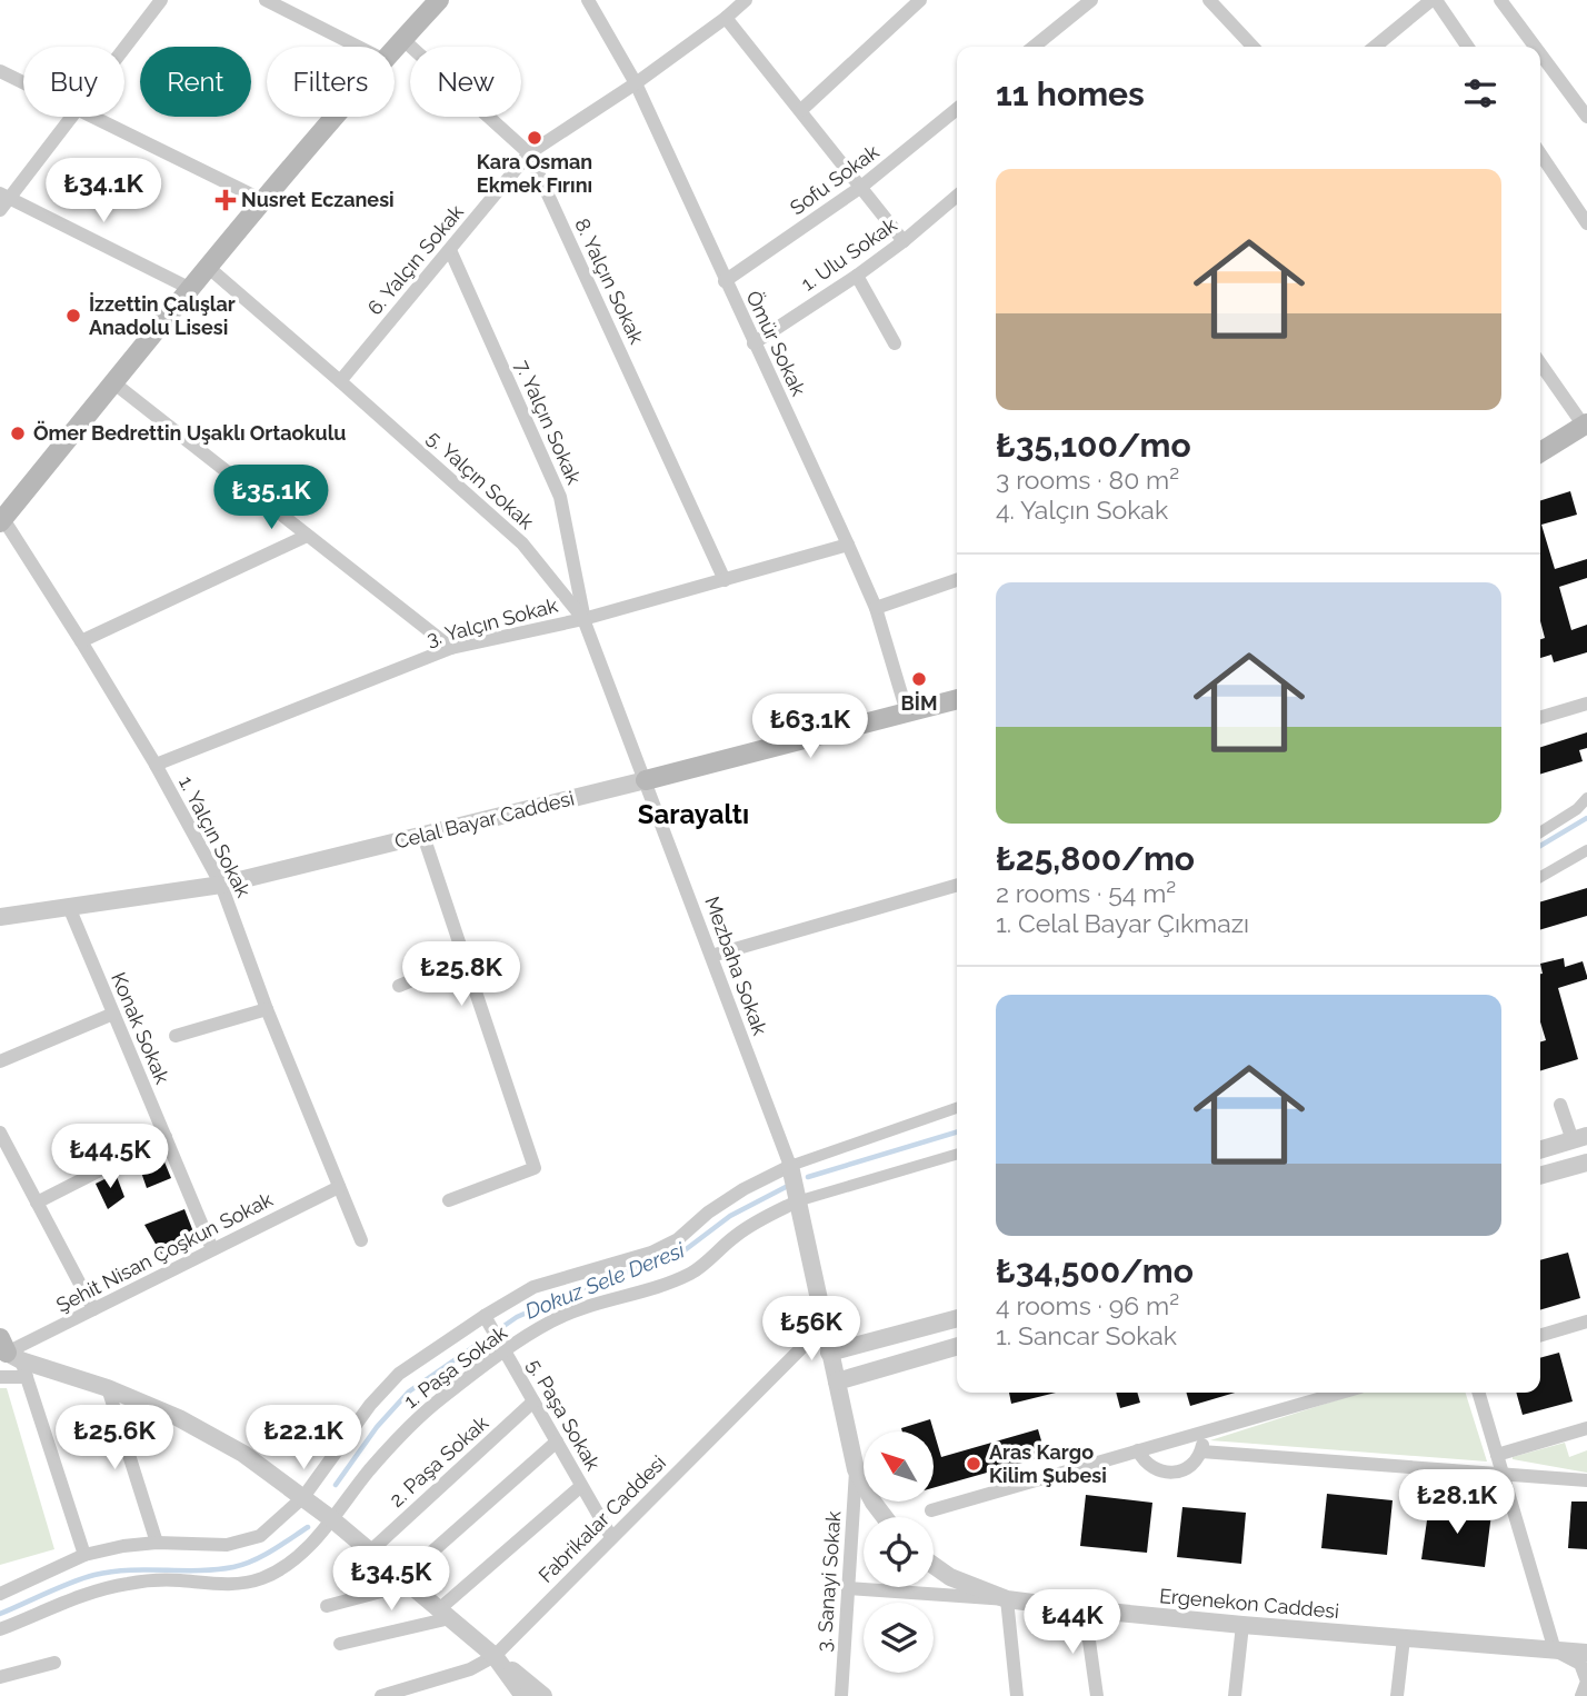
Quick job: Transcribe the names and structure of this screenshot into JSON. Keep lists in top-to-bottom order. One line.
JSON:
{"streets":{"main road":["Celal Bayar Caddesi"],"street":["Sofu Sokak","1. Ulu Sokak","6. Yalçın Sokak","8. Yalçın Sokak","Ömür Sokak","7. Yalçın Sokak","5. Yalçın Sokak","3. Yalçın Sokak","1. Yalçın Sokak","Mezbaha Sokak","Konak Sokak","Şehit Nisan Çoşkun Sokak","1. Paşa Sokak","5. Paşa Sokak","2. Paşa Sokak","Fabrikalar Caddesi","3. Sanayi Sokak","Ergenekon Caddesi"]},"crossings":[["Sofu Sokak","Ömür Sokak"],["1. Ulu Sokak","Ömür Sokak"],["6. Yalçın Sokak","8. Yalçın Sokak"],["6. Yalçın Sokak","Ömür Sokak"],["6. Yalçın Sokak","7. Yalçın Sokak"],["6. Yalçın Sokak","5. Yalçın Sokak"],["8. Yalçın Sokak","3. Yalçın Sokak"],["Ömür Sokak","3. Yalçın Sokak"],["Ömür Sokak","Celal Bayar Caddesi"],["7. Yalçın Sokak","5. Yalçın Sokak"],["7. Yalçın Sokak","3. Yalçın Sokak"],["5. Yalçın Sokak","3. Yalçın Sokak"],["5. Yalçın Sokak","Celal Bayar Caddesi"],["5. Yalçın Sokak","Mezbaha Sokak"],["3. Yalçın Sokak","1. Yalçın Sokak"],["Celal Bayar Caddesi","1. Yalçın Sokak"],["Celal Bayar Caddesi","Mezbaha Sokak"],["Celal Bayar Caddesi","Konak Sokak"],["1. Yalçın Sokak","Şehit Nisan Çoşkun Sokak"],["Konak Sokak","Şehit Nisan Çoşkun Sokak"],["1. Paşa Sokak","5. Paşa Sokak"],["5. Paşa Sokak","2. Paşa Sokak"],["5. Paşa Sokak","Fabrikalar Caddesi"]],"districts":["Sarayaltı"],"water":["Dokuz Sele Deresi"],"places":{"other":["Kara Osman Ekmek Fırını","İzzettin Çalışlar Anadolu Lisesi","Ömer Bedrettin Uşaklı Ortaokulu","BİM","Aras Kargo Kilim Şubesi"],"health":["Nusret Eczanesi"]},"north":"top left","page":{"chip":["Buy","Rent","Filters","New"],"heading":"11 homes","list":[{"name":"₺35,100/mo","note":"3 rooms · 80 m² · 4. Yalçın Sokak"},{"name":"₺25,800/mo","note":"2 rooms · 54 m² · 1. Celal Bayar Çıkmazı"},{"name":"₺34,500/mo","note":"4 rooms · 96 m² · 1. Sancar Sokak"}],"price":["₺34.1K","₺35.1K","₺63.1K","₺25.8K","₺44.5K","₺56K","₺25.6K","₺22.1K","₺28.1K","₺34.5K","₺44K"]}}
